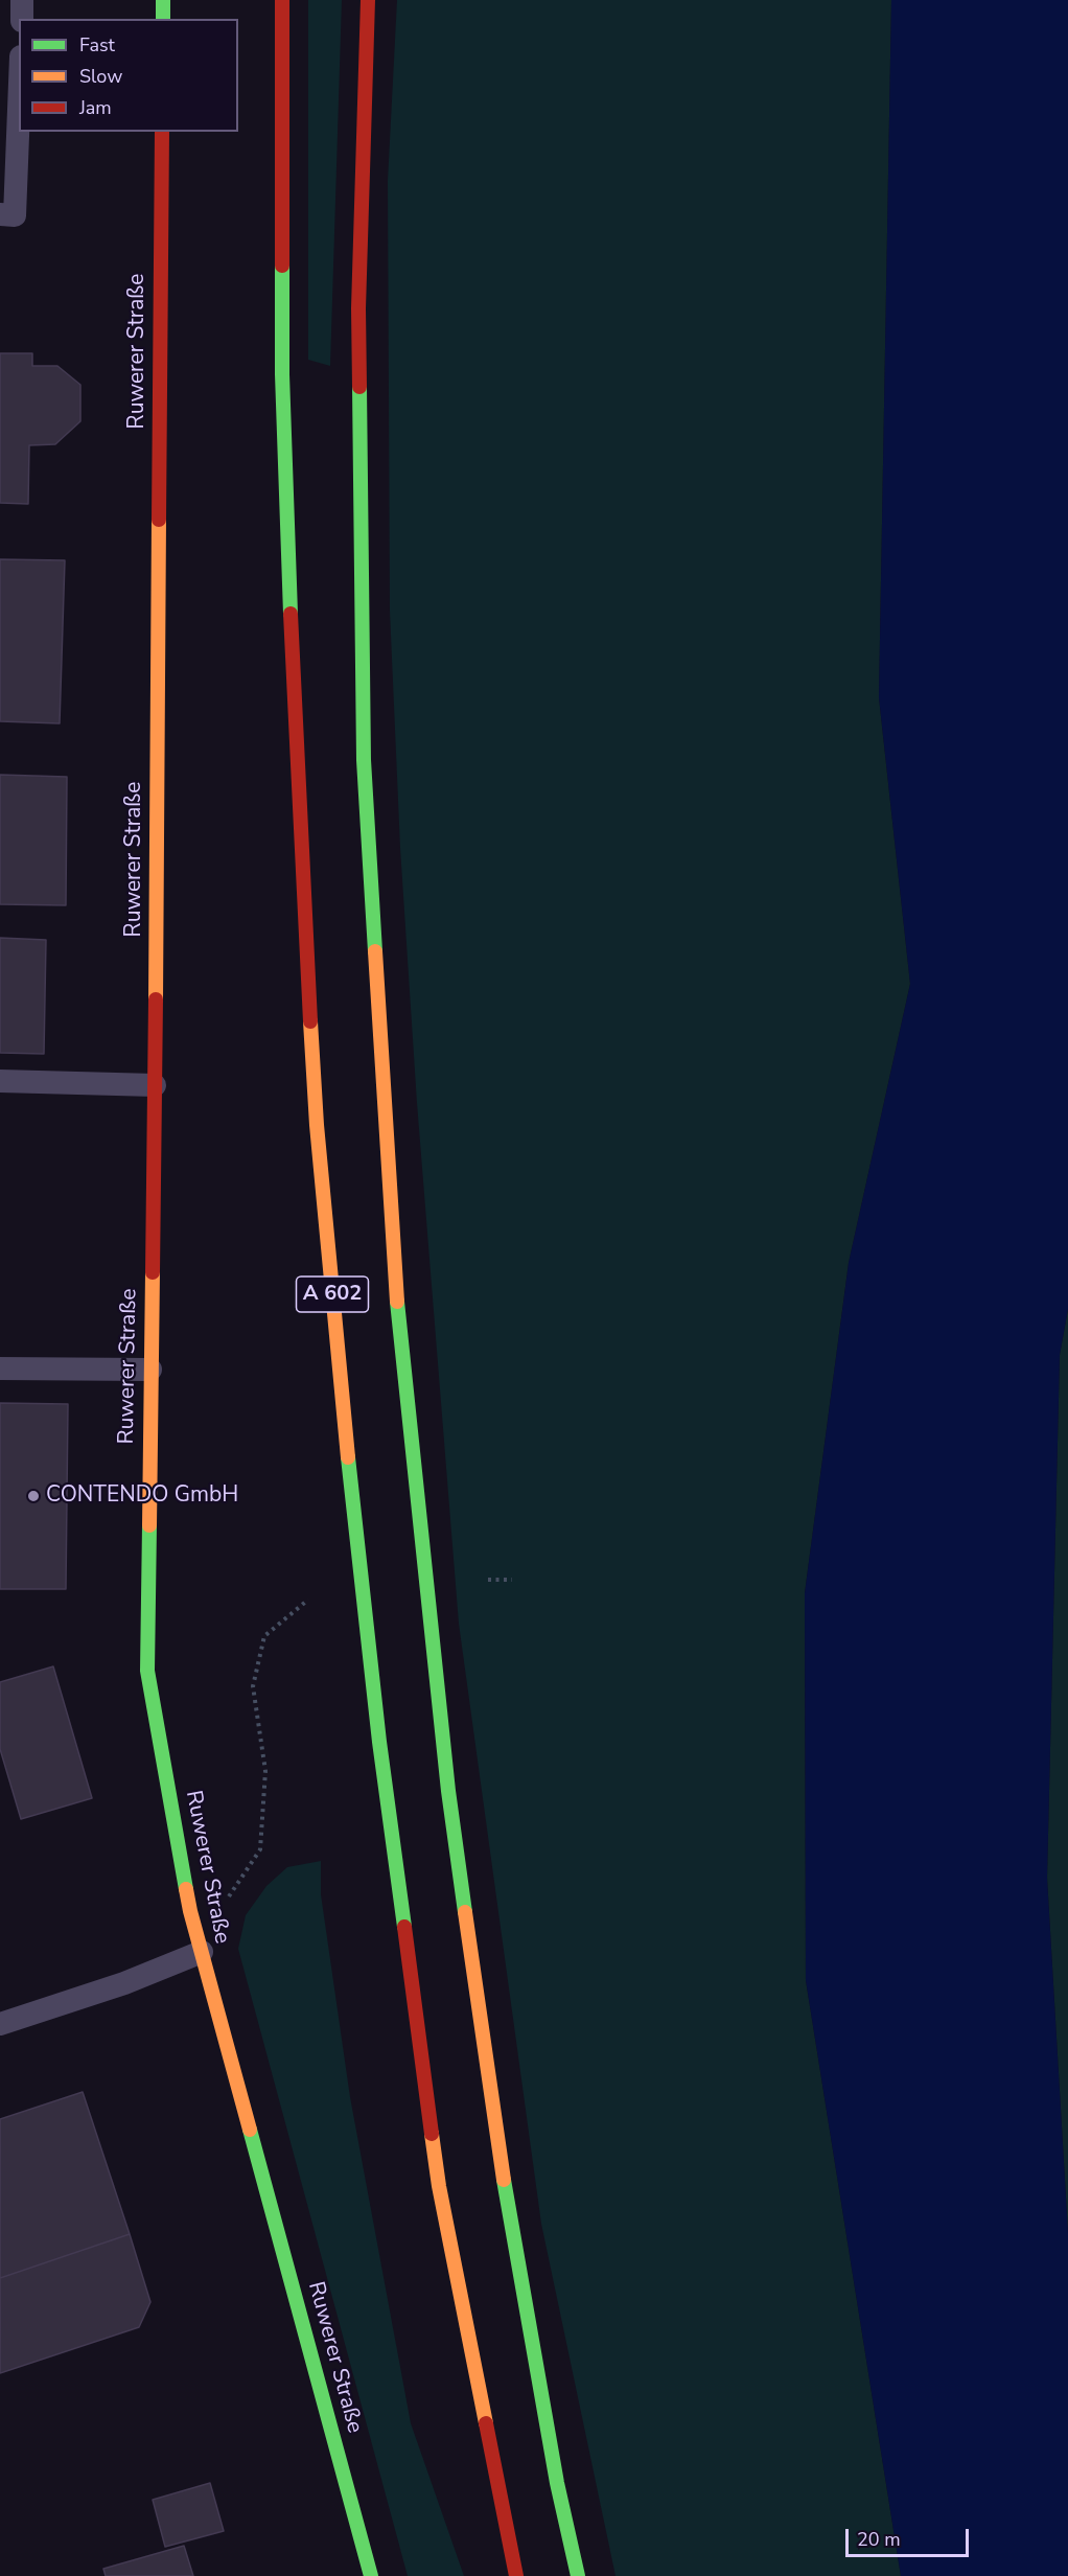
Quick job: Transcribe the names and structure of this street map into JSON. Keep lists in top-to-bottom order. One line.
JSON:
{"streets":{"main road":["Ruwerer Straße","A 602"]},"places":["CONTENDO GmbH"],"legend":["Fast","Slow","Jam"],"scale_bar":"20 m"}
